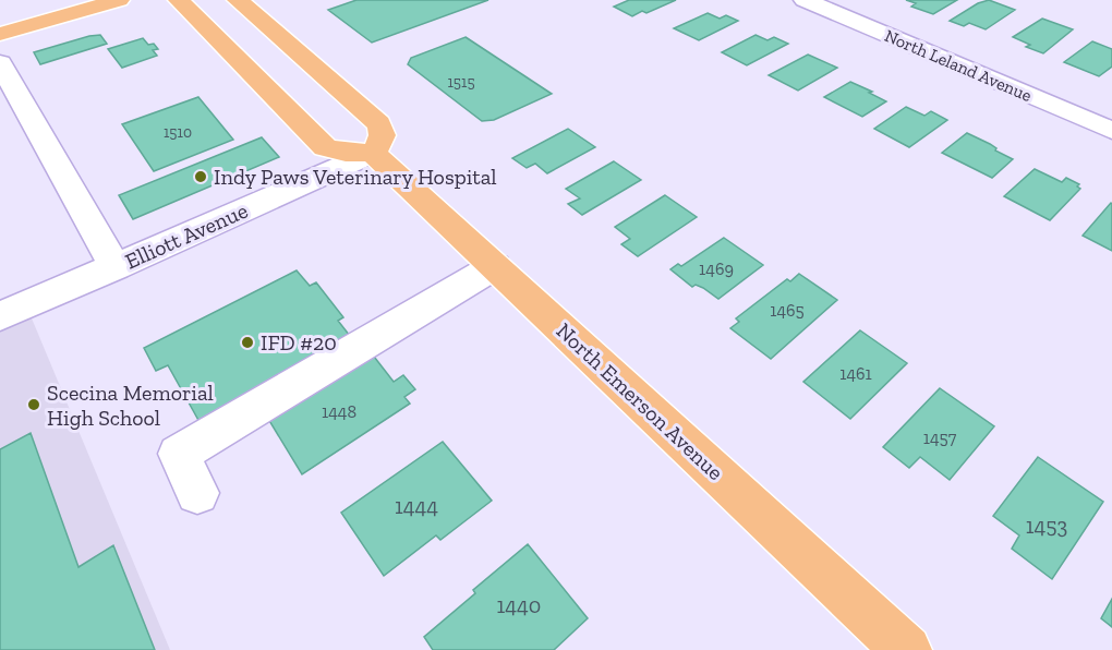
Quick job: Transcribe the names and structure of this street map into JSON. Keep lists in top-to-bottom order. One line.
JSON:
{"streets":{"main road":["North Emerson Avenue"],"street":["North Leland Avenue","Elliott Avenue"]},"crossings":[["Elliott Avenue","North Emerson Avenue"]],"places":["Indy Paws Veterinary Hospital","IFD #20","Scecina Memorial High School"],"house_numbers":["1515","1510","1469","1465","1461","1448","1457","1444","1453","1440"]}
